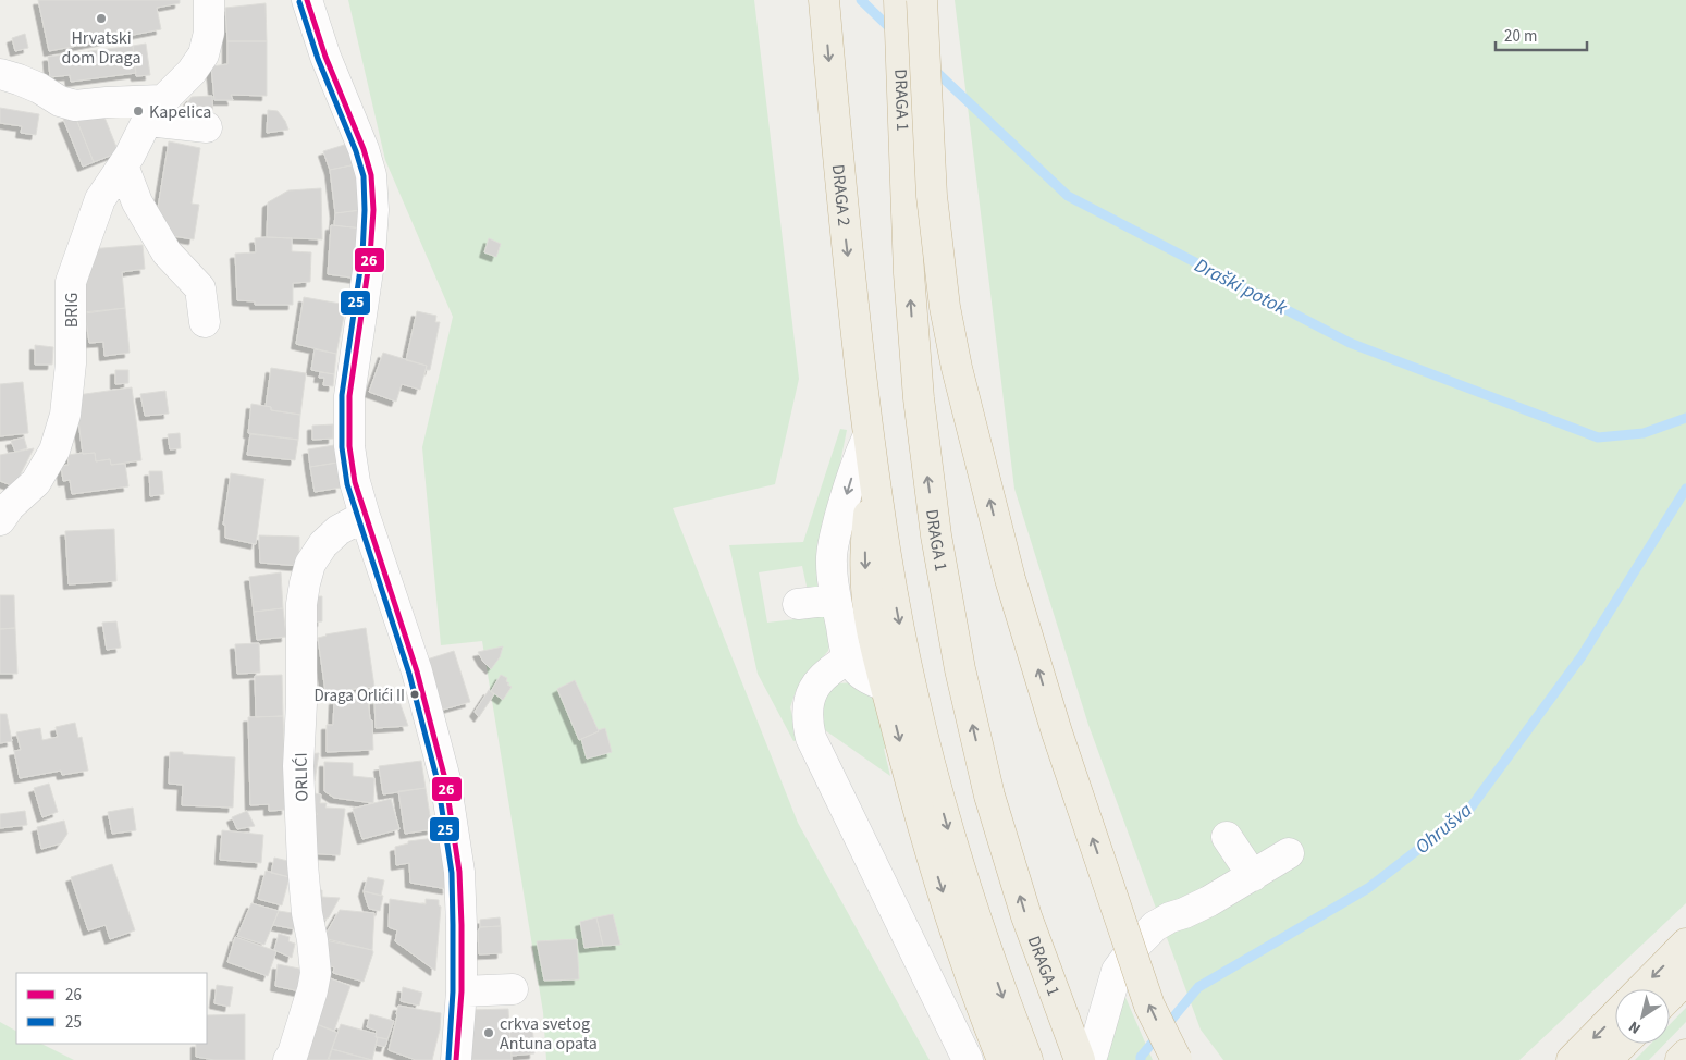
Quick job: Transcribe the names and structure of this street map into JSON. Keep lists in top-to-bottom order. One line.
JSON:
{"streets":{"highway":["DRAGA 1","DRAGA 2"],"street":["BRIG","ORLIĆI"]},"water":["Draški potok","Ohrušva"],"places":["Hrvatski dom Draga","Kapelica","Draga Orlići II","crkva svetog Antuna opata"],"lines":["transit line 26","transit line 25"],"legend":["26","25"],"scale_bar":"20 m","north":"bottom left"}
